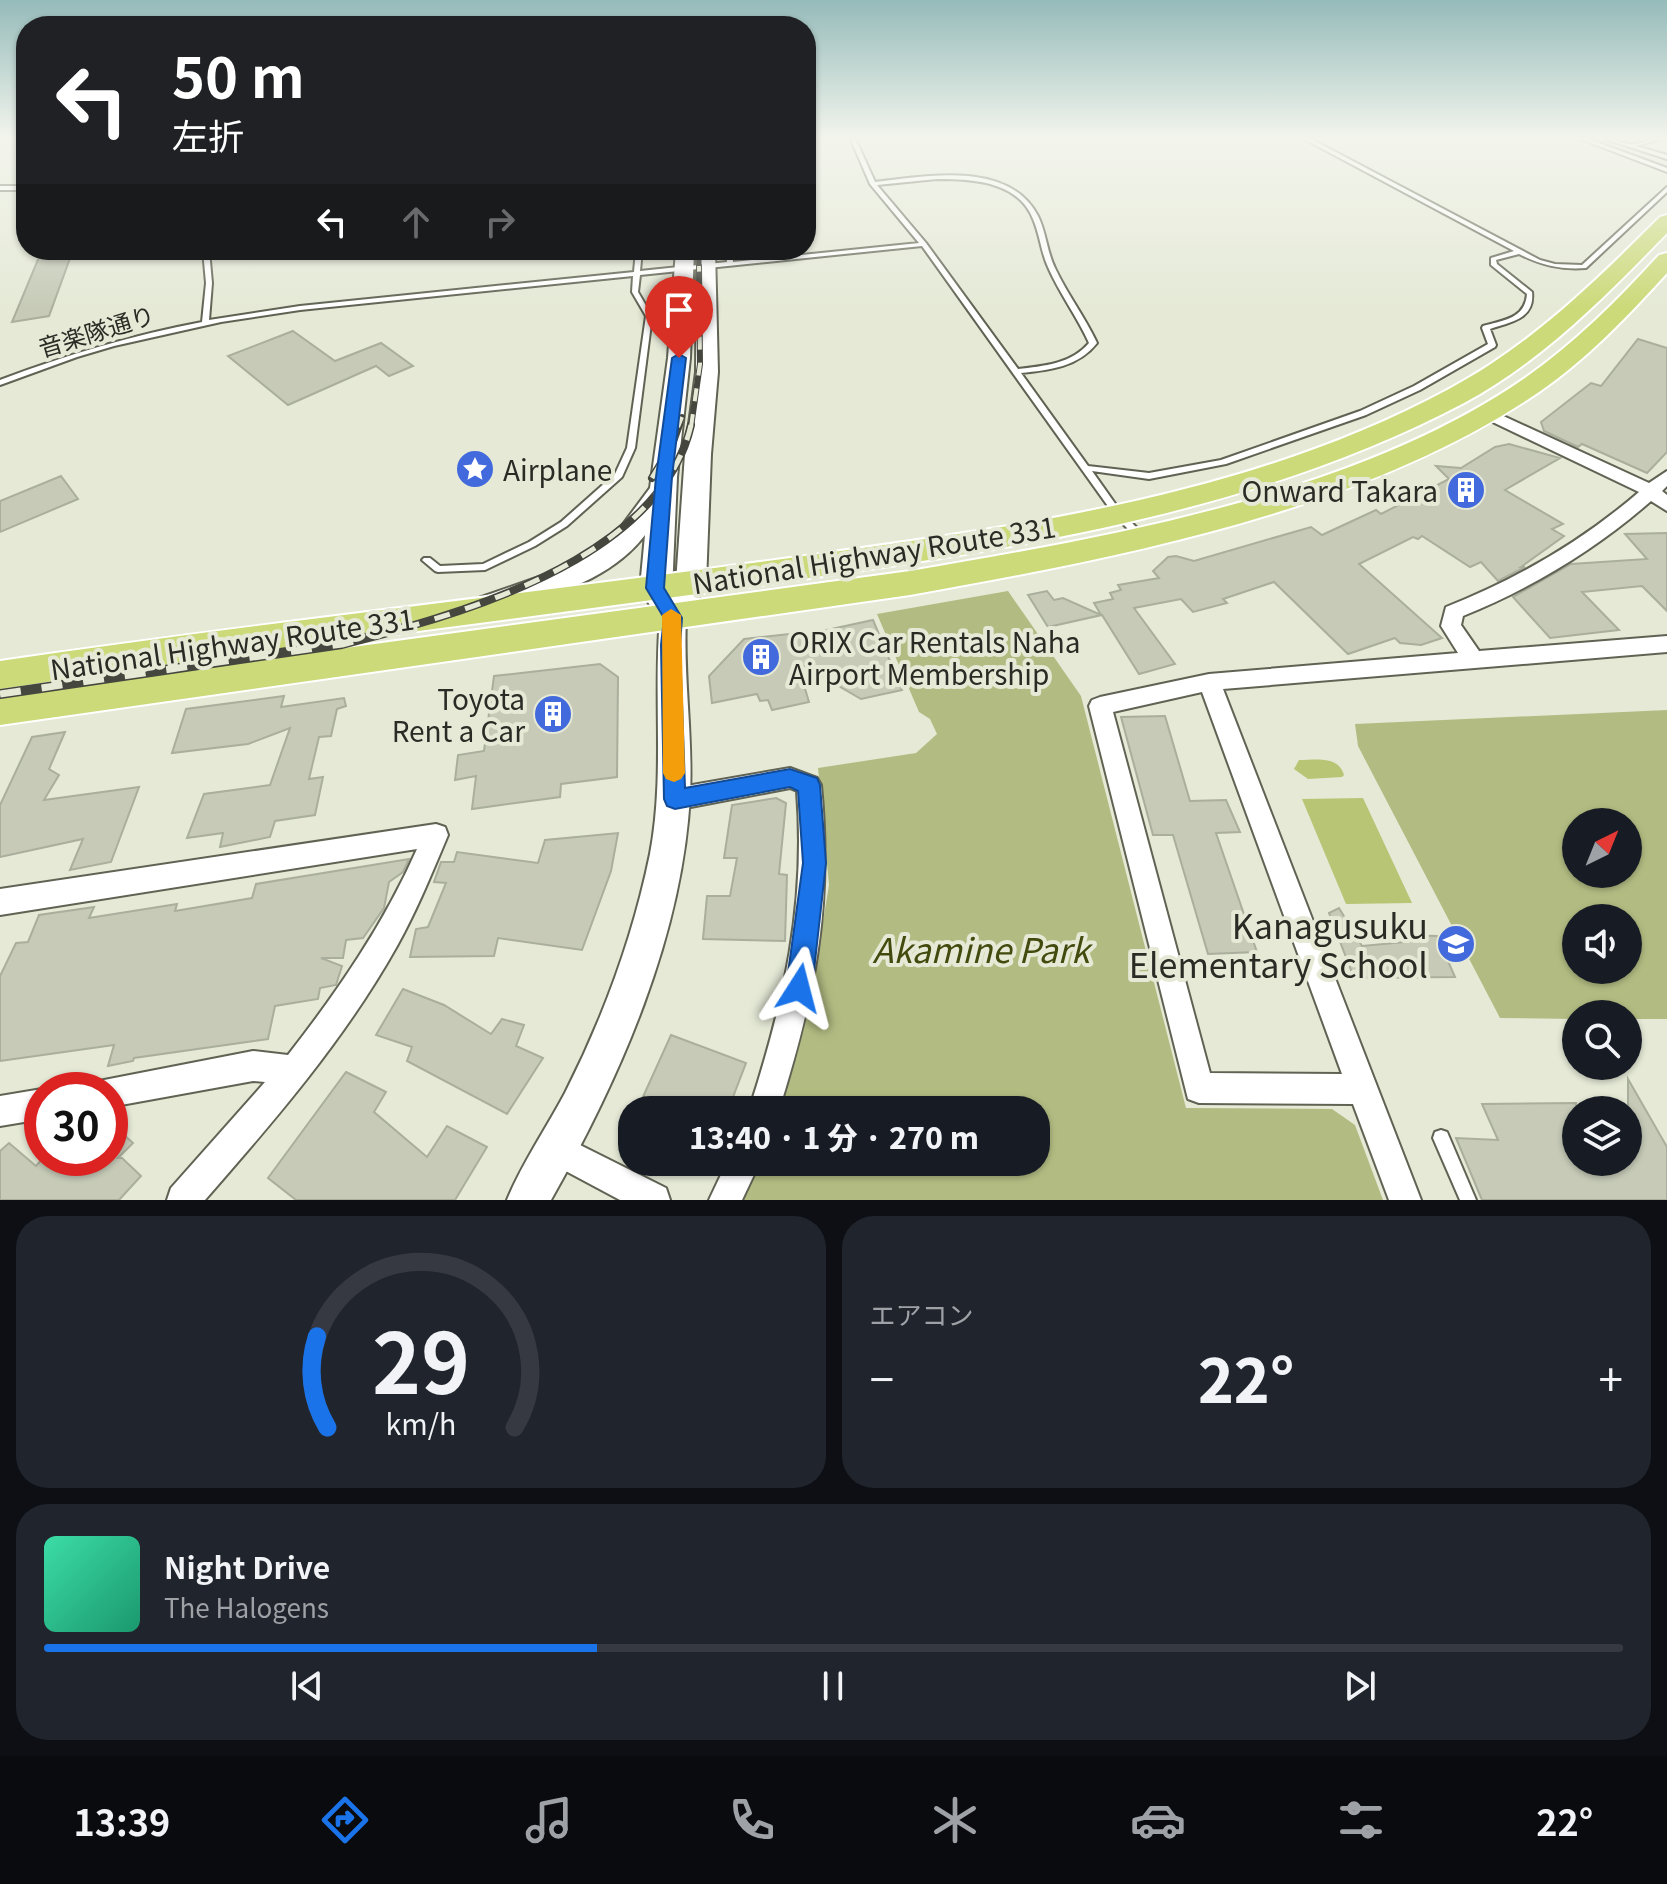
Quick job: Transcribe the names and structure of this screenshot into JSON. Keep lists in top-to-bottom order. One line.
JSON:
{"streets":{"highway":["National Highway Route 331"],"lane":["音楽隊通り"]},"parks":["Akamine Park"],"places":{"place":["Airplane"],"building":["Onward Takara","ORIX Car Rentals Naha Airport Membership","Toyota Rent a Car"],"school or university":["Kanagusuku Elementary School"]},"north":"top right","page":{"turn":["50 m","左折"],"limit":"30","trip":"13:40 · 1 分 · 270 m","tile":"エアコン","heat":["−","22°","+"],"song":["Night Drive","The Halogens"],"tabs":["13:39","22°"],"gauge":["29","km/h"]}}
